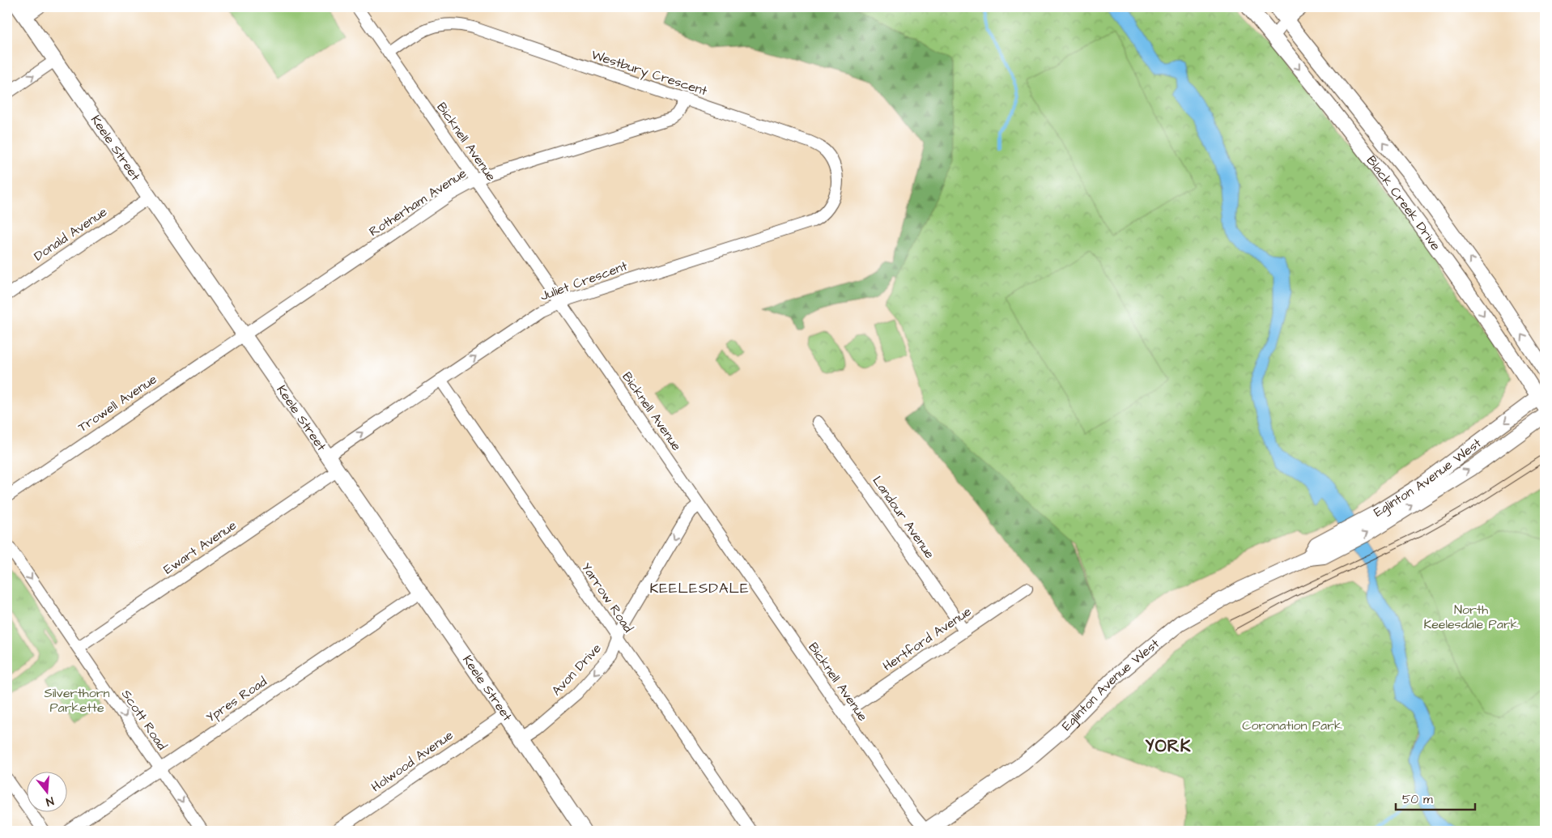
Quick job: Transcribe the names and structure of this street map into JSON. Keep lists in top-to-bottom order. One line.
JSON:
{"streets":{"main road":["Keele Street","Black Creek Drive","Eglinton Avenue West"],"street":["Westbury Crescent","Bicknell Avenue","Rotherham Avenue","Donald Avenue","Juliet Crescent","Trowell Avenue","Landour Avenue","Ewart Avenue","Yarrow Road","Hertford Avenue","Avon Drive","Ypres Road","Scott Road","Holwood Avenue"]},"crossings":[["Westbury Crescent","Bicknell Avenue"],["Westbury Crescent","Rotherham Avenue"],["Westbury Crescent","Juliet Crescent"],["Bicknell Avenue","Rotherham Avenue"],["Bicknell Avenue","Juliet Crescent"],["Bicknell Avenue","Eglinton Avenue West"],["Bicknell Avenue","Hertford Avenue"],["Bicknell Avenue","Avon Drive"],["Keele Street","Rotherham Avenue"],["Keele Street","Donald Avenue"],["Keele Street","Juliet Crescent"],["Keele Street","Trowell Avenue"],["Keele Street","Ewart Avenue"],["Keele Street","Avon Drive"],["Keele Street","Ypres Road"],["Keele Street","Holwood Avenue"],["Rotherham Avenue","Trowell Avenue"],["Black Creek Drive","Eglinton Avenue West"],["Juliet Crescent","Yarrow Road"],["Landour Avenue","Hertford Avenue"],["Ewart Avenue","Scott Road"],["Yarrow Road","Avon Drive"],["Ypres Road","Scott Road"]],"one_way":["Juliet Crescent","Avon Drive","Scott Road"],"districts":["KEELESDALE","YORK"],"parks":["North Keelesdale Park","Silverthorn Parkette","Coronation Park"],"scale_bar":"50 m","north":"bottom"}
